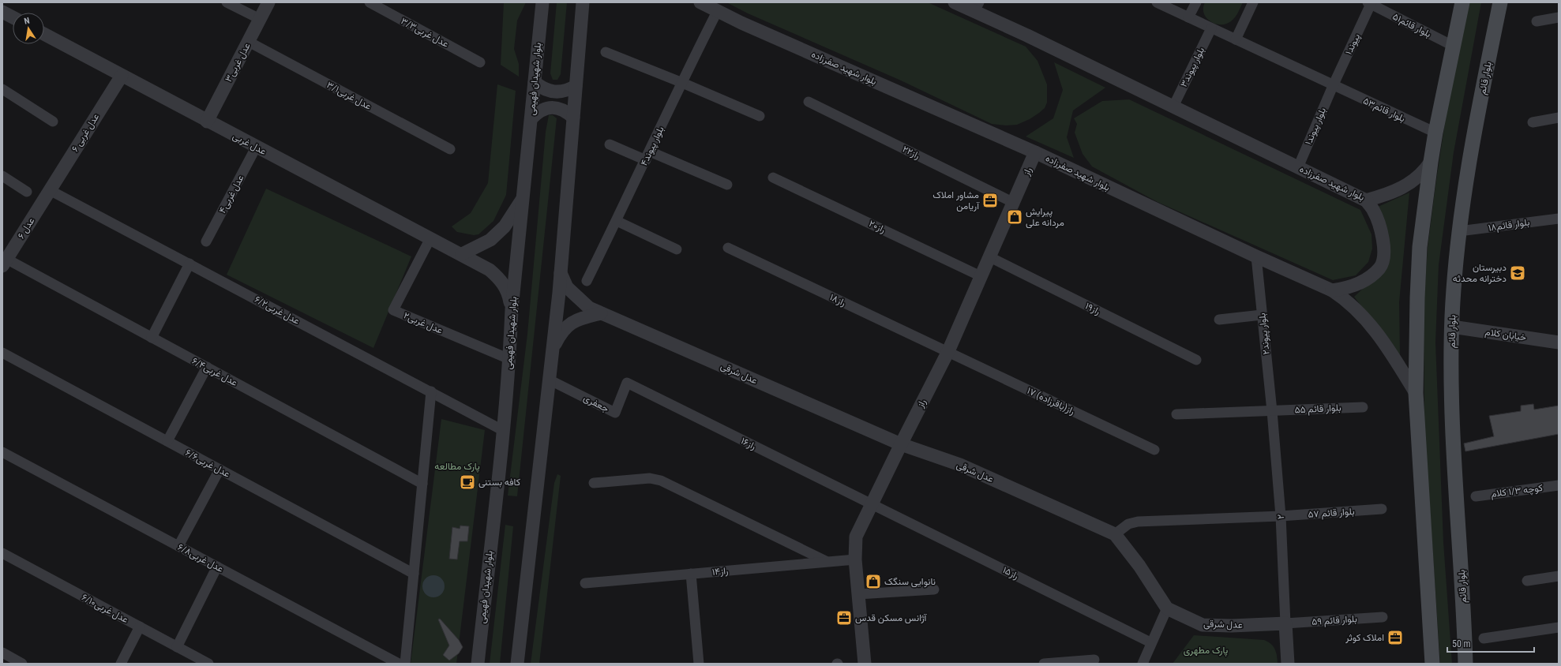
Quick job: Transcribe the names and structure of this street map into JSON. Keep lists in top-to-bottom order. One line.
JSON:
{"streets":{"main road":["بلوار قائم"],"street":["بلوار قائم۵۱","عدل غربی۳/۳","پیوند۱","عدل غربی۳","بلوار پیوند۳","بلوار شهید صفرزاده","بلوار شهیدان فهیمی","عدل غربی۳/۱","بلوار قائم۵۳","بلوار پیوند۱","عدل غربی ۶","عدل غربی","بلوار پیوند۴","راز۲۲","راز","عدل غربی۴","بلوار قائم۱۸","راز۲۰","عدل ۶","راز۱۸","راز۱۹","۶/۲عدل غربی","عدل غربی۲","بلوار پیوند۲","خیابان کلام","۶/۴عدل غربی","عدل شرقی","۱۷ راز(باقرزاده)","جعفری","بلوار قائم ۵۵","راز۱۶","۶/۶عدل غربی","کوچه ۱/۳ کلام","بلوار قائم ۵۷","۲","۶/۸عدل غربی","راز۱۴","راز۱۵","۶/۱۰عدل غربی","بلوار قائم ۵۹"]},"crossings":[["بلوار قائم۵۱","پیوند۱"],["پیوند۱","بلوار قائم۵۳"],["پیوند۱","بلوار پیوند۱"],["عدل غربی۳","عدل غربی۳/۱"],["عدل غربی۳","عدل غربی"],["بلوار پیوند۳","بلوار شهید صفرزاده"],["بلوار پیوند۳","بلوار قائم۵۳"],["بلوار شهید صفرزاده","بلوار پیوند۱"],["بلوار شهید صفرزاده","بلوار پیوند۴"],["بلوار شهید صفرزاده","راز"],["بلوار شهید صفرزاده","بلوار پیوند۲"],["بلوار قائم","بلوار قائم۱۸"],["بلوار قائم","خیابان کلام"],["بلوار شهیدان فهیمی","عدل غربی"],["بلوار شهیدان فهیمی","۶/۲عدل غربی"],["بلوار شهیدان فهیمی","عدل غربی۲"],["بلوار قائم۵۳","بلوار پیوند۱"],["عدل غربی ۶","عدل غربی"],["عدل غربی ۶","عدل ۶"],["عدل غربی ۶","۶/۲عدل غربی"],["عدل غربی","عدل غربی۴"],["عدل غربی","عدل غربی۲"],["راز۲۲","راز"],["راز","راز۲۰"],["راز","راز۱۸"],["راز","راز۱۹"],["راز","عدل شرقی"],["راز","۱۷ راز(باقرزاده)"],["راز","راز۱۶"],["راز","راز۱۴"],["راز","راز۱۵"],["عدل ۶","۶/۲عدل غربی"],["عدل ۶","۶/۴عدل غربی"],["راز۱۸","۱۷ راز(باقرزاده)"],["بلوار پیوند۲","بلوار قائم ۵۵"],["بلوار پیوند۲","۲"],["عدل شرقی","بلوار قائم ۵۷"],["عدل شرقی","۲"],["عدل شرقی","بلوار قائم ۵۹"],["جعفری","راز۱۶"],["بلوار قائم ۵۵","۲"],["راز۱۶","راز۱۵"],["بلوار قائم ۵۷","۲"],["۲","بلوار قائم ۵۹"]],"parks":["پارک مطالعه","پارک مطهری"],"places":{"office":["مشاور املاک آریامن","آژانس مسکن قدس","املاک کوثر"],"shop":["پیرایش مردانه علی","نانوایی سنگک"],"school or university":["دبیرستان دخترانه محدثه"],"cafe":["کافه بستنی"]},"scale_bar":"50 m","north":"top"}
